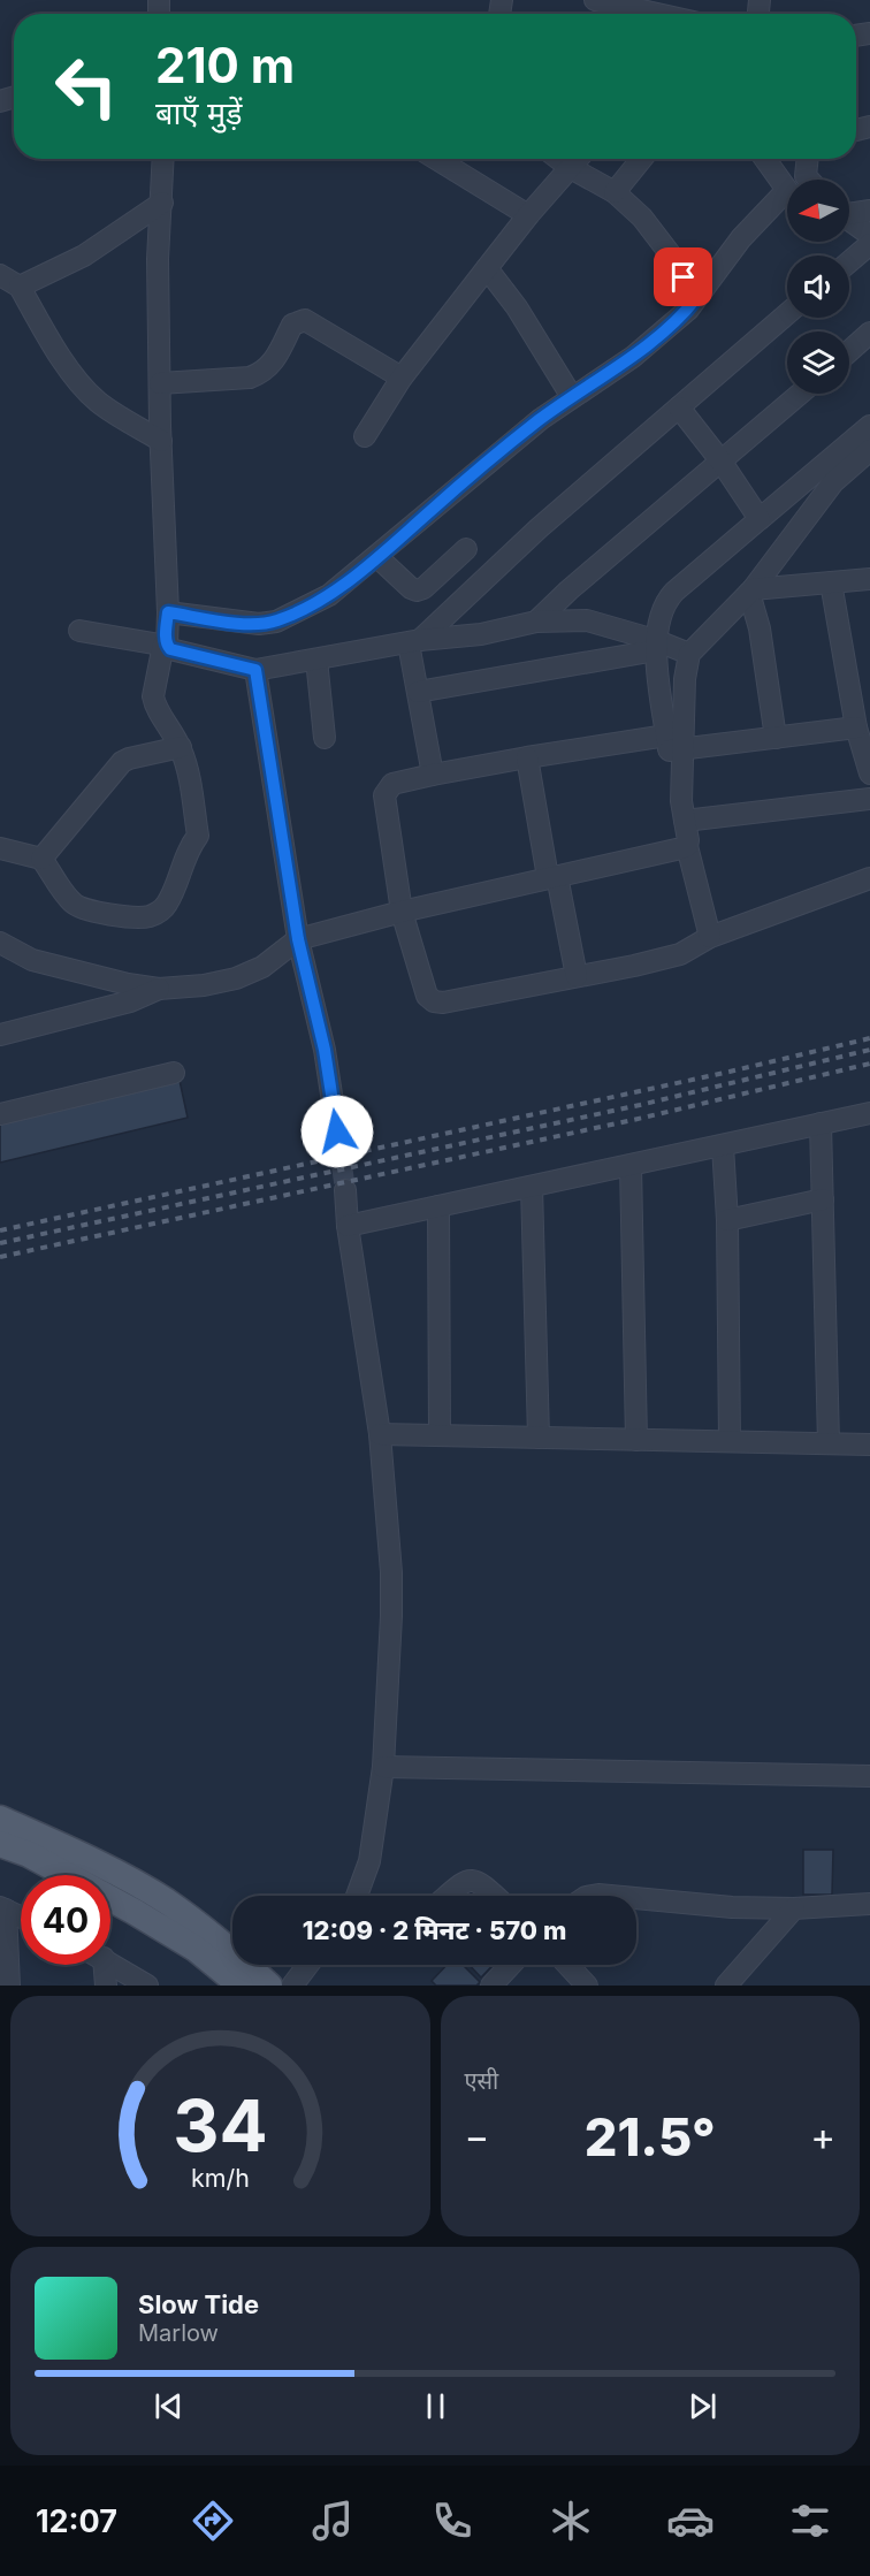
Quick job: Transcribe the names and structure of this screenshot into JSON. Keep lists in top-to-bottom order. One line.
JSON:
{"north":"left","page":{"turn":["210 m","बाएँ मुड़ें"],"limit":"40","trip":"12:09 · 2 मिनट · 570 m","tile":"एसी","heat":["−","21.5°","+"],"song":["Slow Tide","Marlow"],"tabs":"12:07","gauge":["34","km/h"]}}
